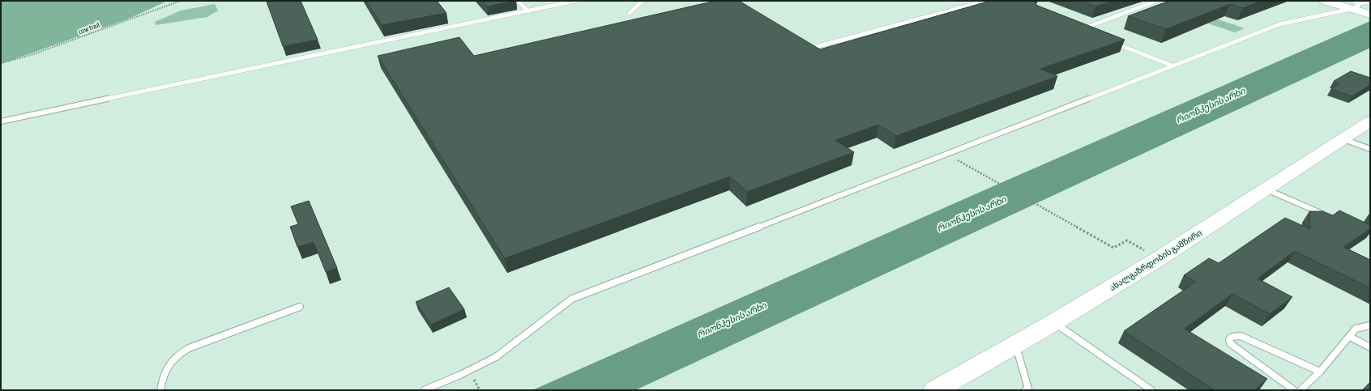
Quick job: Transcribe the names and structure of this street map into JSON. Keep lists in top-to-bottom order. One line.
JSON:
{"streets":{"main road":["ახალგაზრდობის გამზირი"],"path":["cow trail"]},"water":["რიონჰესის არხი"]}
